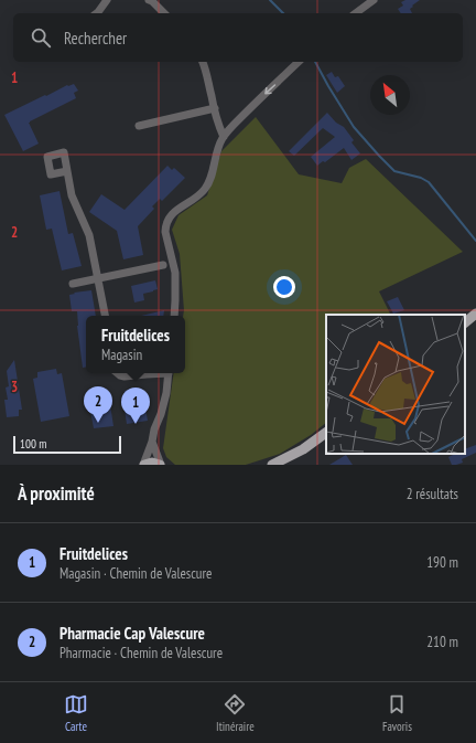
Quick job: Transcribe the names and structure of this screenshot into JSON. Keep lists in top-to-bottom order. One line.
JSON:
{"scale_bar":"100 m","north":"top left","page":{"search":"Rechercher","popup":["Fruitdelices","Magasin"],"pins":["2","1"],"scale":"100 m","heading":["À proximité","2 résultats"],"list":[{"mark":"1","name":"Fruitdelices","note":"Magasin · Chemin de Valescure","value":"190 m"},{"mark":"2","name":"Pharmacie Cap Valescure","note":"Pharmacie · Chemin de Valescure","value":"210 m"}],"nav":["Carte","Itinéraire","Favoris"]},"grid":{"rows":["1","2","3"]}}
